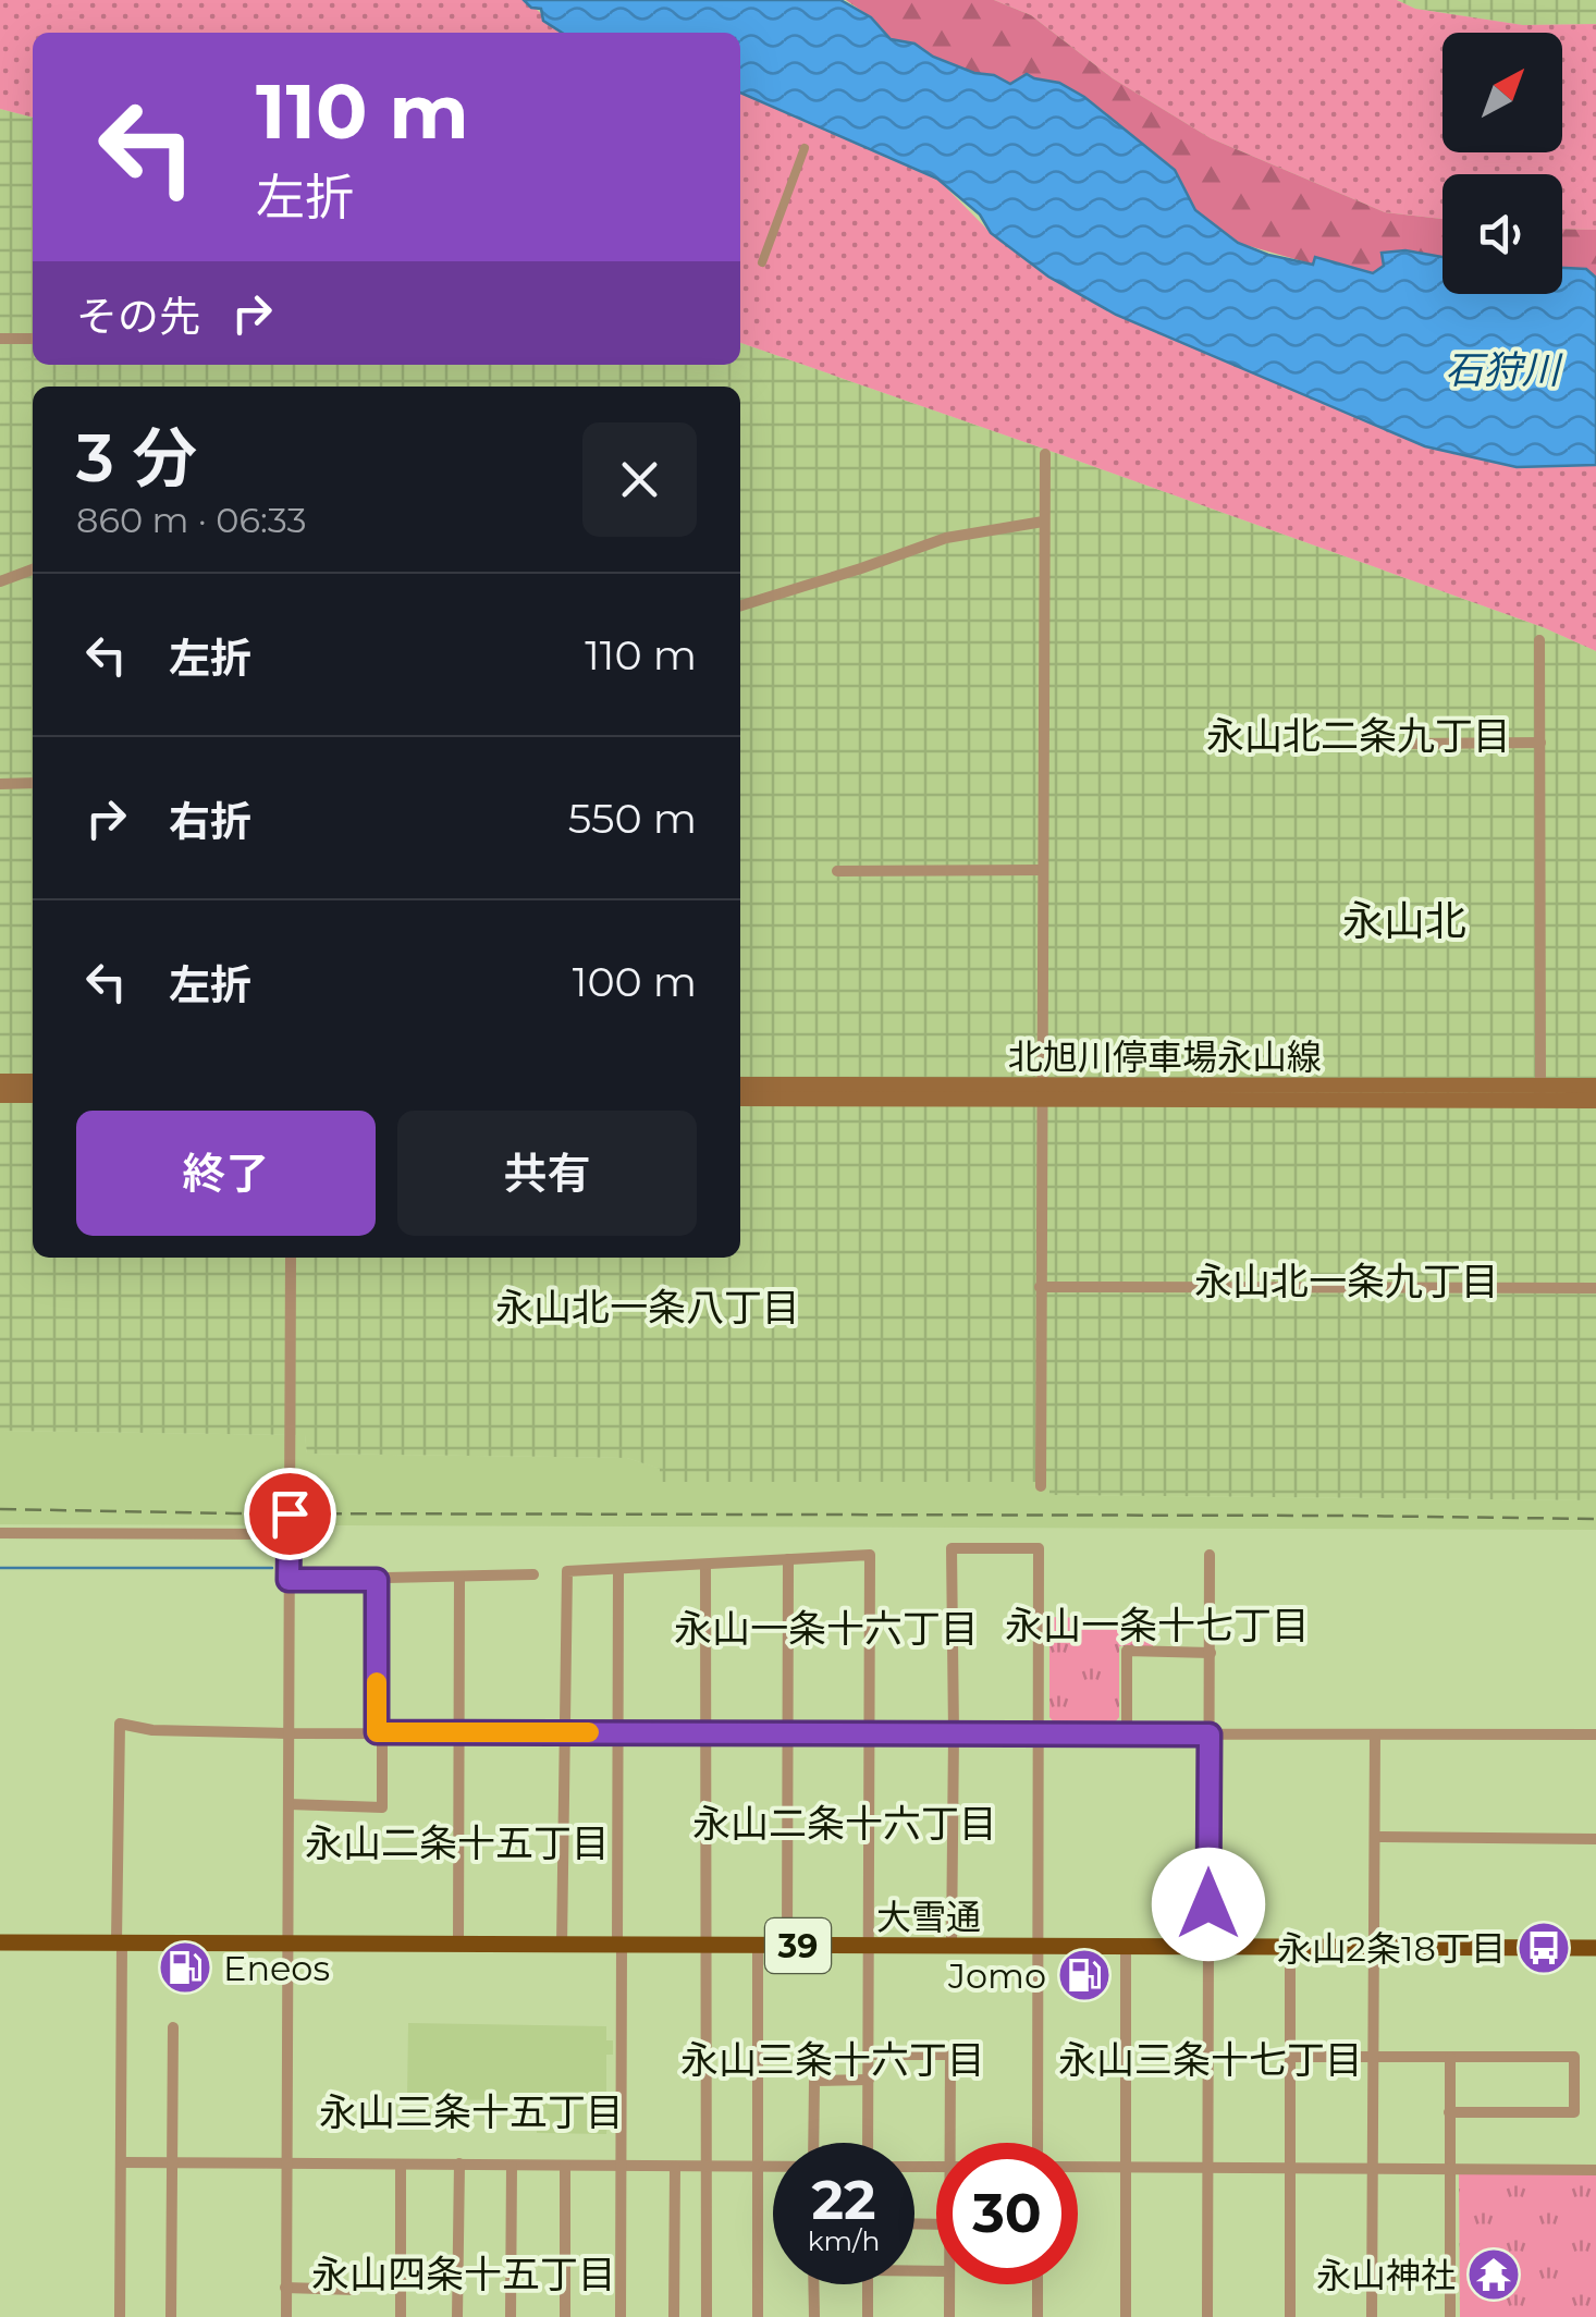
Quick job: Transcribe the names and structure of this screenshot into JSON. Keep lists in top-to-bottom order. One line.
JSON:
{"streets":{"highway":["大雪通","39"],"main road":["北旭川停車場永山線"]},"districts":["永山北二条九丁目","永山北","永山北一条九丁目","永山北一条八丁目","永山一条十七丁目","永山一条十六丁目","永山二条十六丁目","永山二条十五丁目","永山三条十六丁目","永山三条十七丁目","永山三条十五丁目","永山四条十五丁目"],"water":["石狩川"],"places":{"bus stop":["永山2条18丁目"],"fuel station":["Eneos","Jomo"],"temple":["永山神社"]},"north":"top right","page":{"turn":["110 m","左折"],"then":"その先","heading":["3 分","860 m · 06:33"],"list":[{"name":"左折","value":"110 m"},{"name":"右折","value":"550 m"},{"name":"左折","value":"100 m"}],"buttons":["終了","共有"],"speed":"22 km/h","limit":"30"}}
